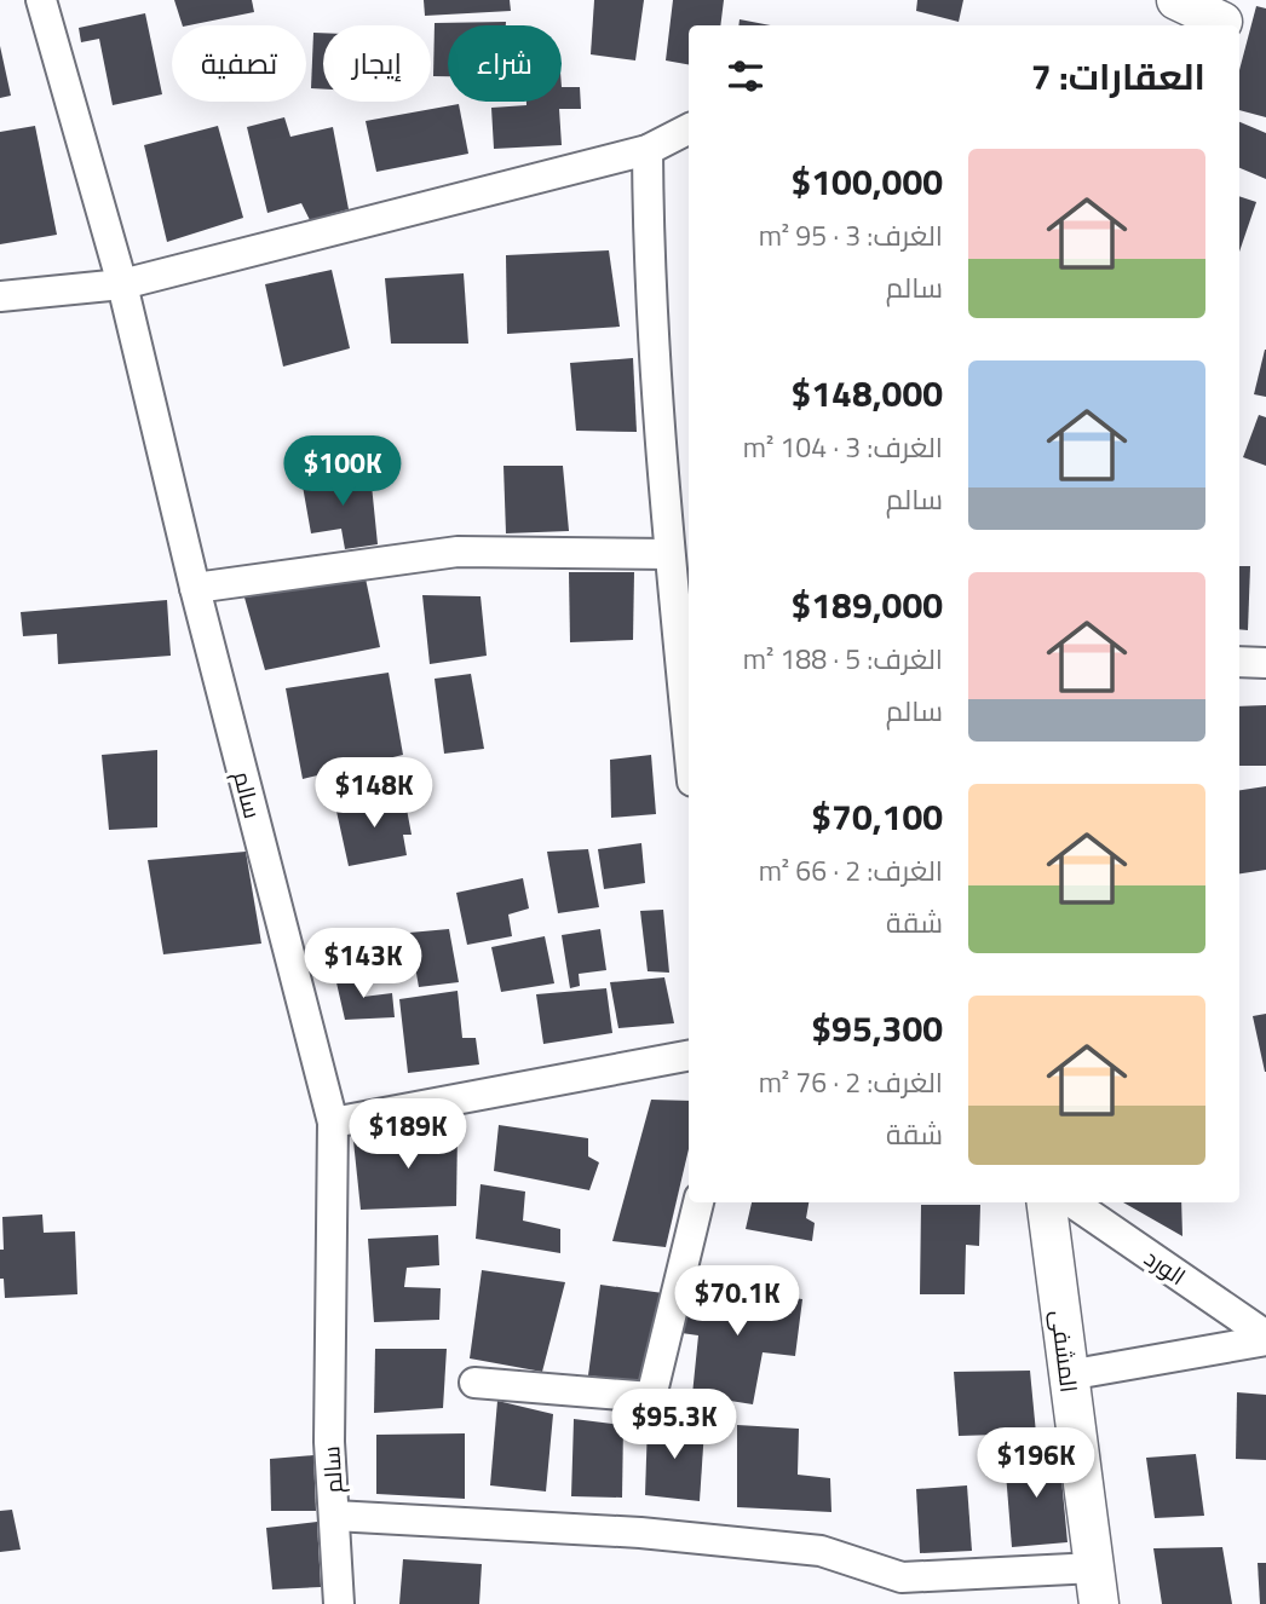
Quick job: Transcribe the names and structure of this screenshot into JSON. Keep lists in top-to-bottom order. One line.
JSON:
{"streets":{"street":["سالم","الورد","المشفى"]},"page":{"chip":["شراء","إيجار","تصفية"],"heading":"العقارات: 7","list":[{"name":"$100,000","note":"الغرف: 3 · 95 m² · سالم"},{"name":"$148,000","note":"الغرف: 3 · 104 m² · سالم"},{"name":"$189,000","note":"الغرف: 5 · 188 m² · سالم"},{"name":"$70,100","note":"الغرف: 2 · 66 m² · شقة"},{"name":"$95,300","note":"الغرف: 2 · 76 m² · شقة"}],"price":["$100K","$148K","$143K","$189K","$70.1K","$95.3K","$196K"]}}
